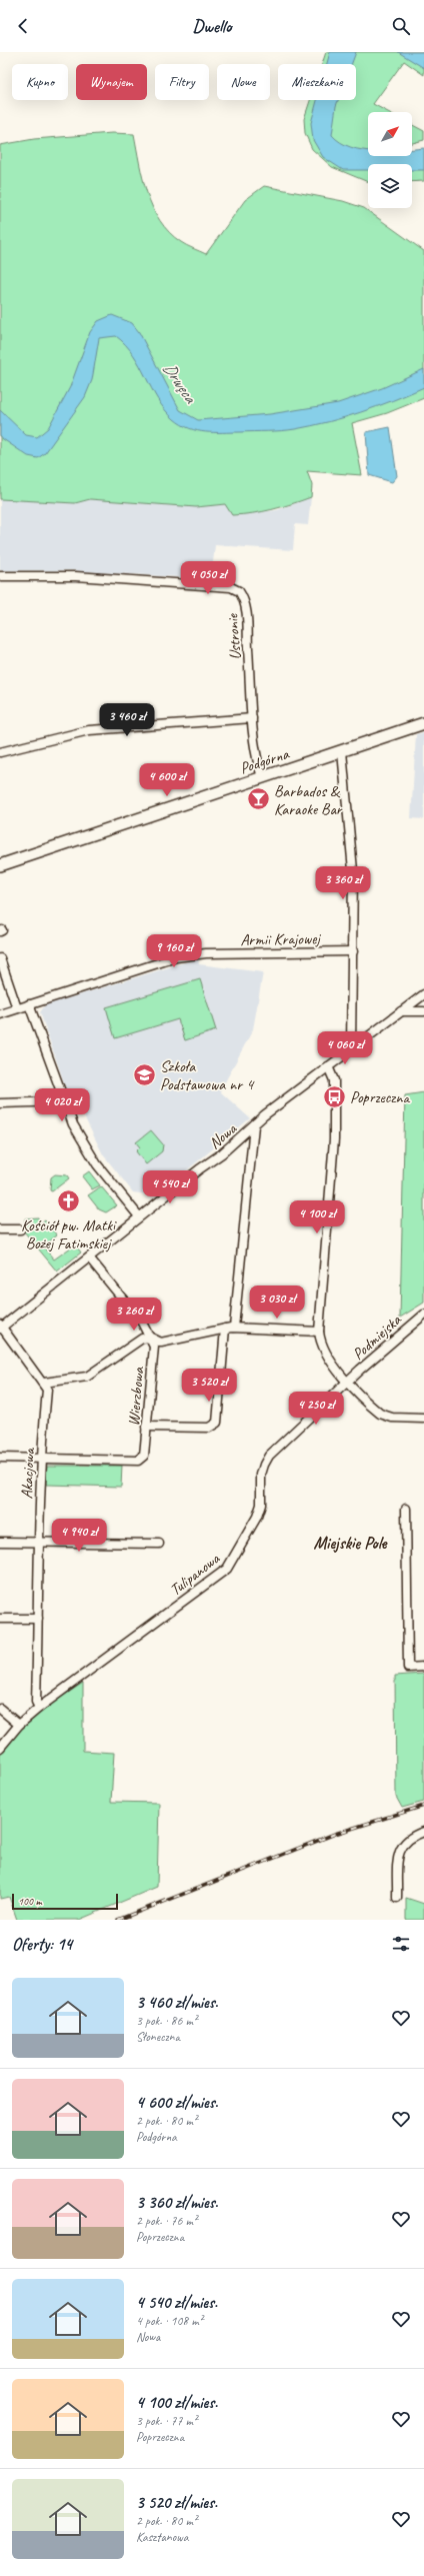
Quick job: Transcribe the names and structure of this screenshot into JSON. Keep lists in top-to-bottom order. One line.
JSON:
{"streets":{"main road":["Podgórna"],"street":["Ustronie","Armii Krajowej","Nowa","Podmiejska","Wierzbowa","Akacjowa","Tulipanowa"]},"crossings":[["Ustronie","Podgórna"],["Podmiejska","Tulipanowa"],["Wierzbowa","Akacjowa"],["Akacjowa","Tulipanowa"]],"districts":["Miejskie Pole"],"water":["Drwęca"],"places":{"bar":["Barbados & Karaoke Bar"],"school or university":["Szkoła Podstawowa nr 4"],"bus stop":["Poprzeczna"],"church":["Kościół pw. Matki Bożej Fatimskiej"]},"scale_bar":"100 m","north":"top right","page":{"header":"Dwello","chip":["Kupno","Wynajem","Filtry","Nowe","Mieszkanie"],"price":["4 050 zł","3 460 zł","4 600 zł","3 360 zł","9 160 zł","4 060 zł","4 020 zł","4 540 zł","4 100 zł","3 030 zł","3 260 zł","3 520 zł","4 250 zł","4 940 zł"],"scale":"100 m","heading":"Oferty: 14","list":[{"name":"3 460 zł/mies.","note":"3 pok. · 86 m² · Słoneczna"},{"name":"4 600 zł/mies.","note":"2 pok. · 80 m² · Podgórna"},{"name":"3 360 zł/mies.","note":"2 pok. · 76 m² · Poprzeczna"},{"name":"4 540 zł/mies.","note":"4 pok. · 108 m² · Nowa"},{"name":"4 100 zł/mies.","note":"3 pok. · 77 m² · Poprzeczna"},{"name":"3 520 zł/mies.","note":"2 pok. · 80 m² · Kasztanowa"}]}}
